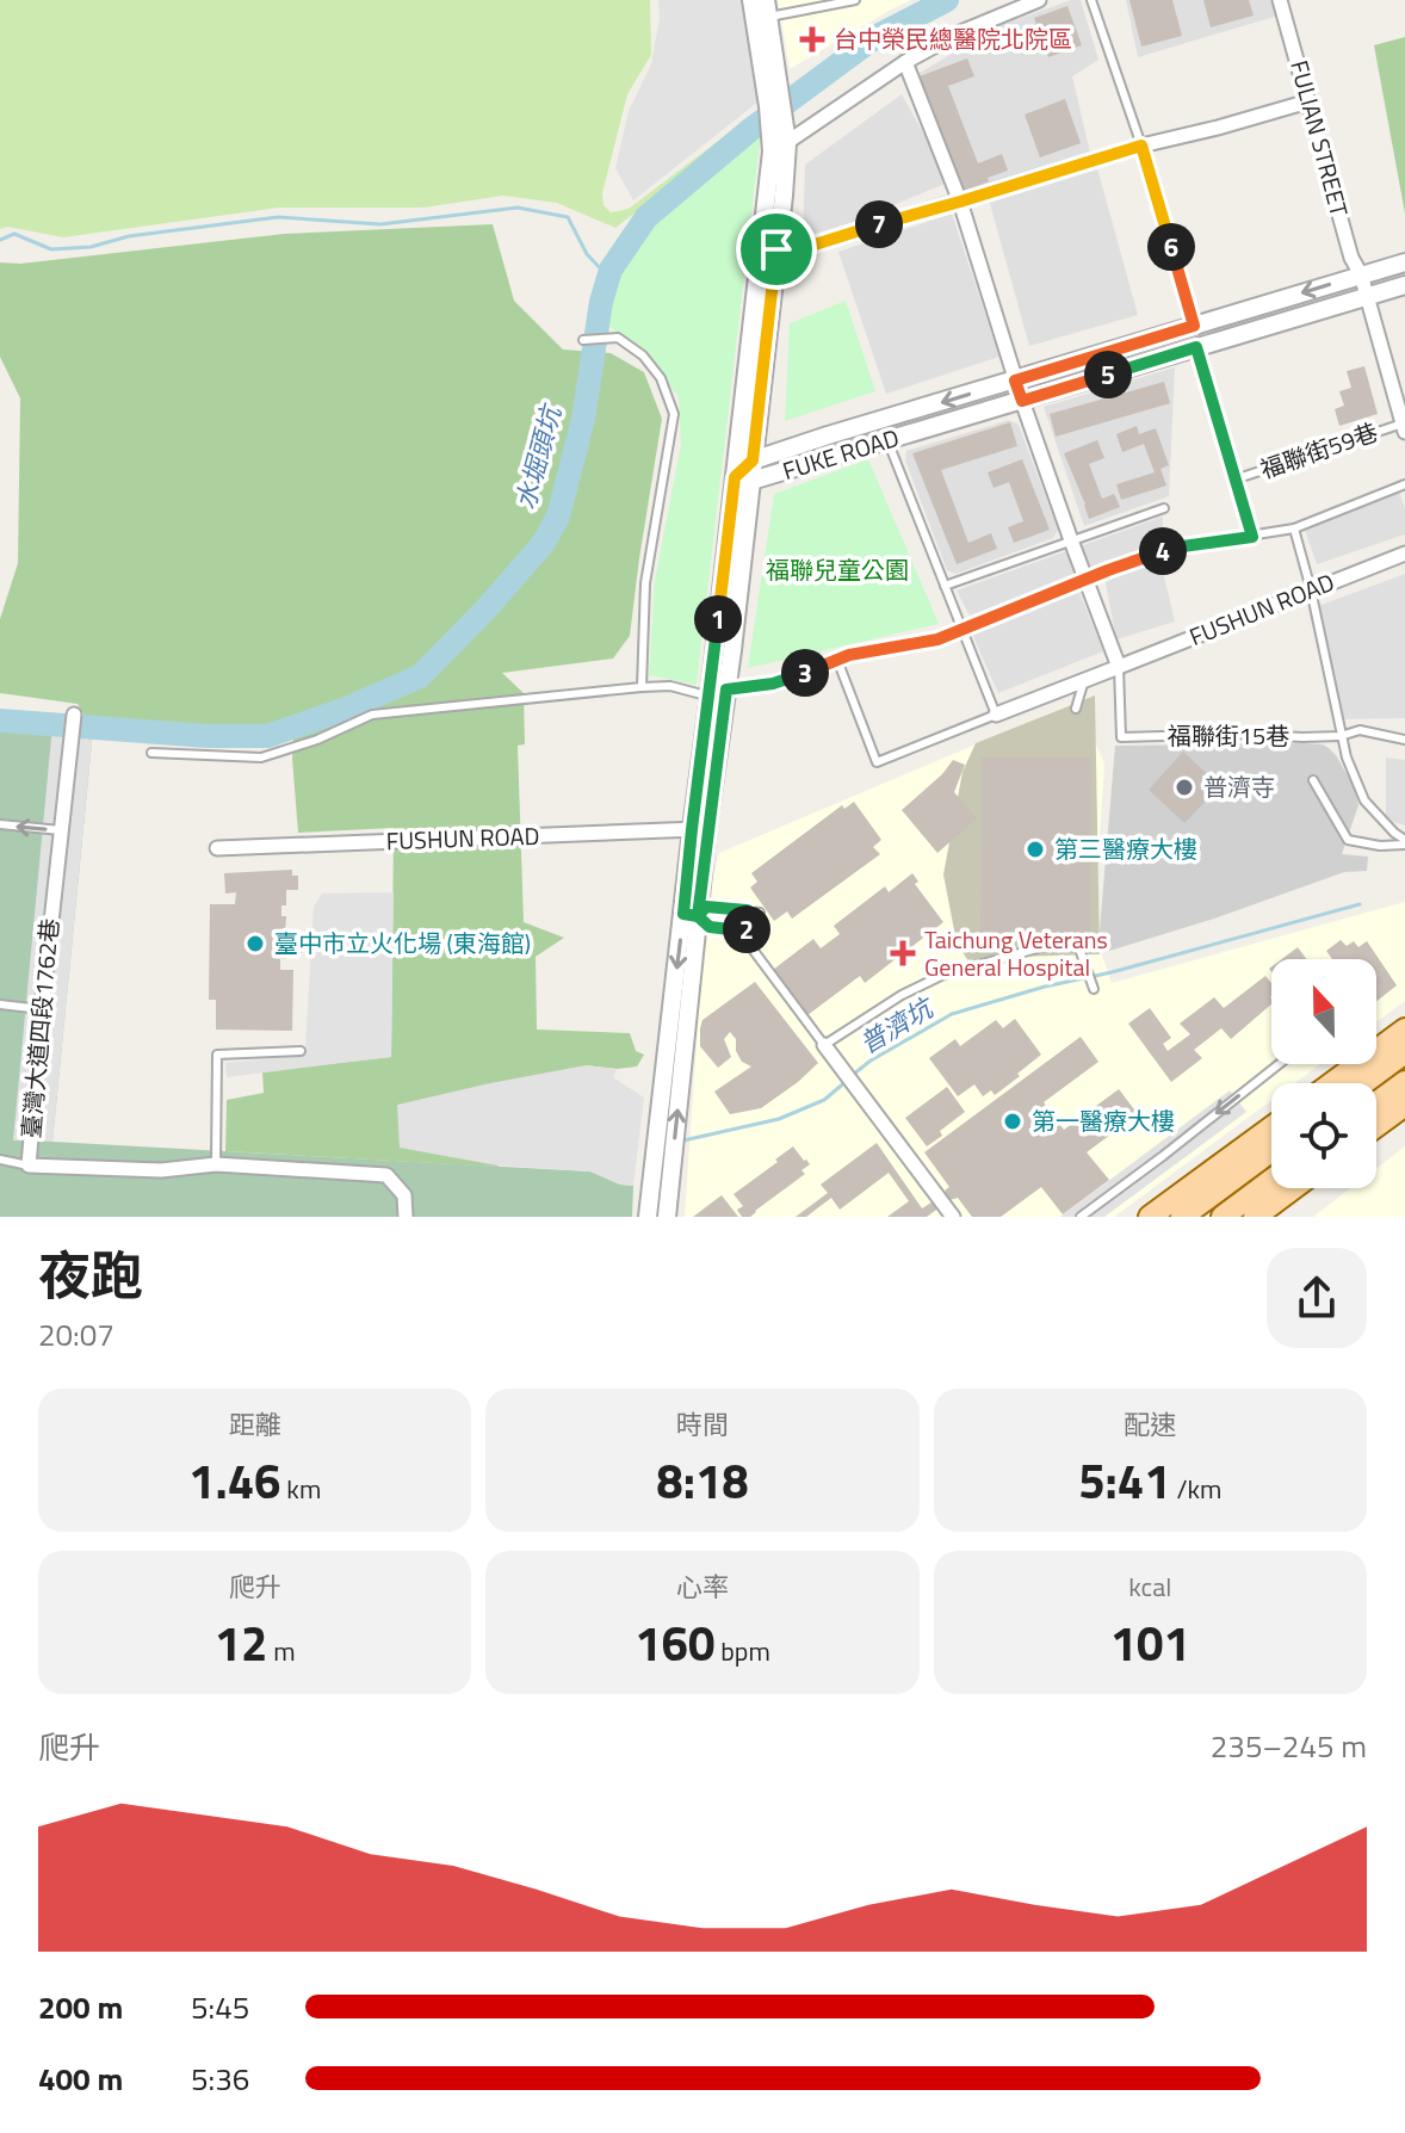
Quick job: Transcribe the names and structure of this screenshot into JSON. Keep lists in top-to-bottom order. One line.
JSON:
{"streets":{"street":["FULIAN STREET","FUKE ROAD","FUSHUN ROAD","臺灣大道四段1762巷"],"lane":["福聯街59巷","福聯街15巷"]},"crossings":[["FULIAN STREET","FUKE ROAD"],["FUSHUN ROAD","福聯街15巷"]],"water":["水堀頭坑","普濟坑"],"parks":["福聯兒童公園"],"places":{"health":["台中榮民總醫院北院區","Taichung Veterans General Hospital"],"other":["普濟寺","第三醫療大樓","臺中市立火化場 (東海館)","第一醫療大樓"]},"north":"top","page":{"pins":["7","6","5","4","1","3","2"],"heading":["夜跑","20:07"],"stats":[["距離","1.46 km"],["時間","8:18"],["配速","5:41 /km"],["爬升","12 m"],["心率","160 bpm"],["kcal","101"]],"chart":["爬升","235–245 m"],"list":[{"name":"200 m","note":"5:45"},{"name":"400 m","note":"5:36"}]}}
